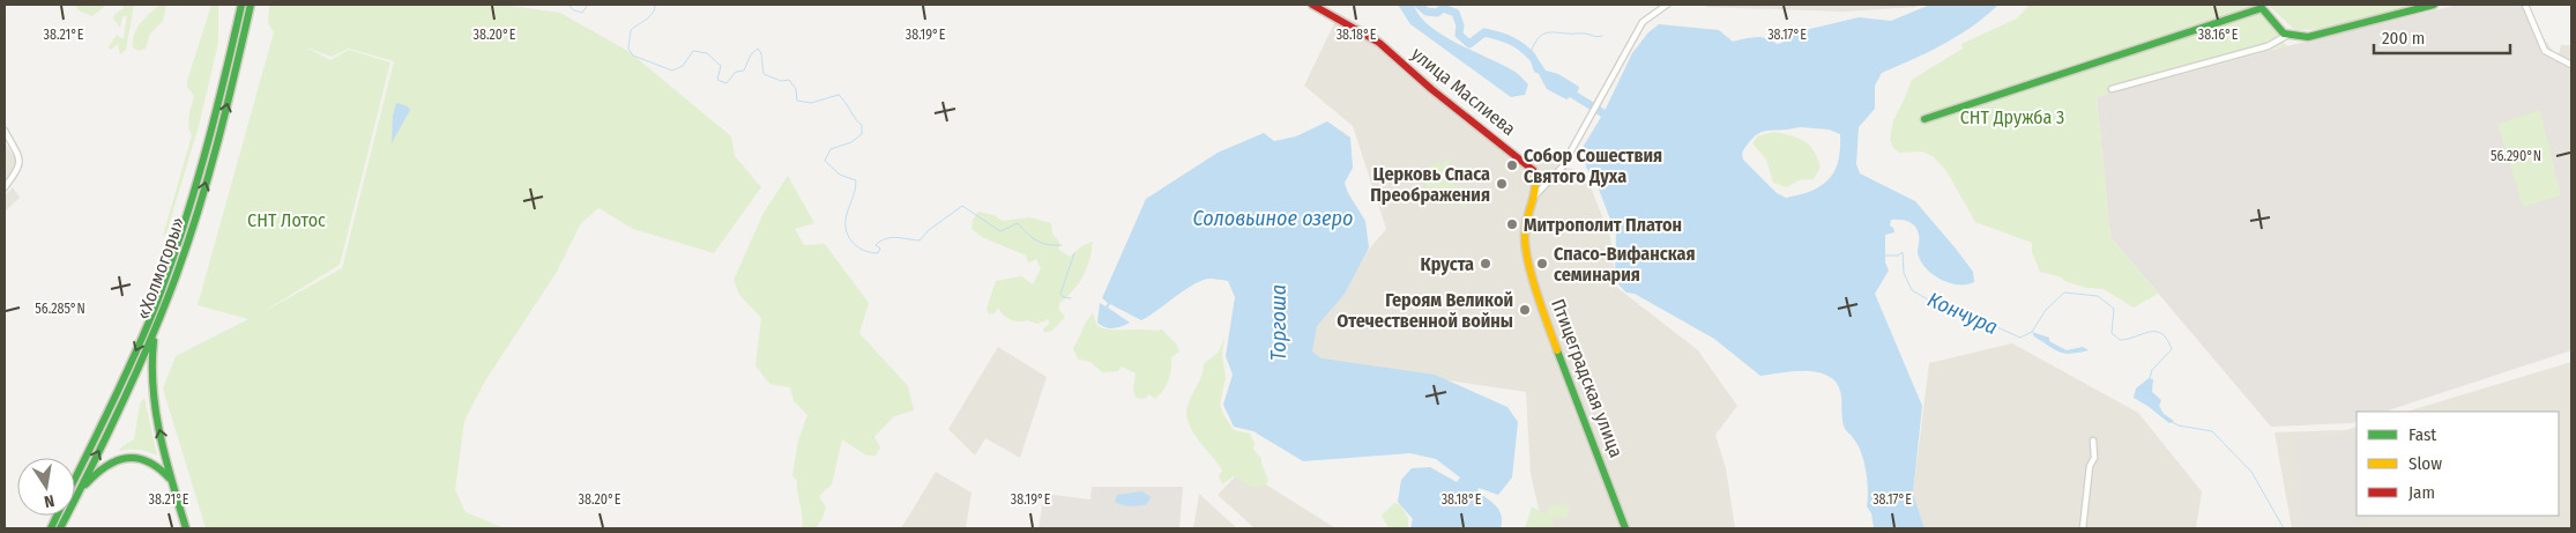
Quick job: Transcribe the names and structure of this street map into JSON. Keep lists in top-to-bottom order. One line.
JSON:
{"streets":{"main road":["улица Маслиева","«Холмогоры»","Птицеградская улица"]},"crossings":[["улица Маслиева","Птицеградская улица"]],"water":["Соловьиное озеро","Кончура","Торгоша"],"parks":["СНТ Дружба 3","СНТ Лотос"],"places":["Собор Сошествия Святого Духа","Церковь Спаса Преображения","Митрополит Платон","Круста","Спасо-Вифанская семинария","Героям Великой Отечественной войны"],"legend":["Fast","Slow","Jam"],"scale_bar":"200 m","north":"bottom","coordinates":["38.21°E","38.20°E","38.19°E","38.18°E","38.17°E","38.16°E","56.290°N","56.285°N"]}
